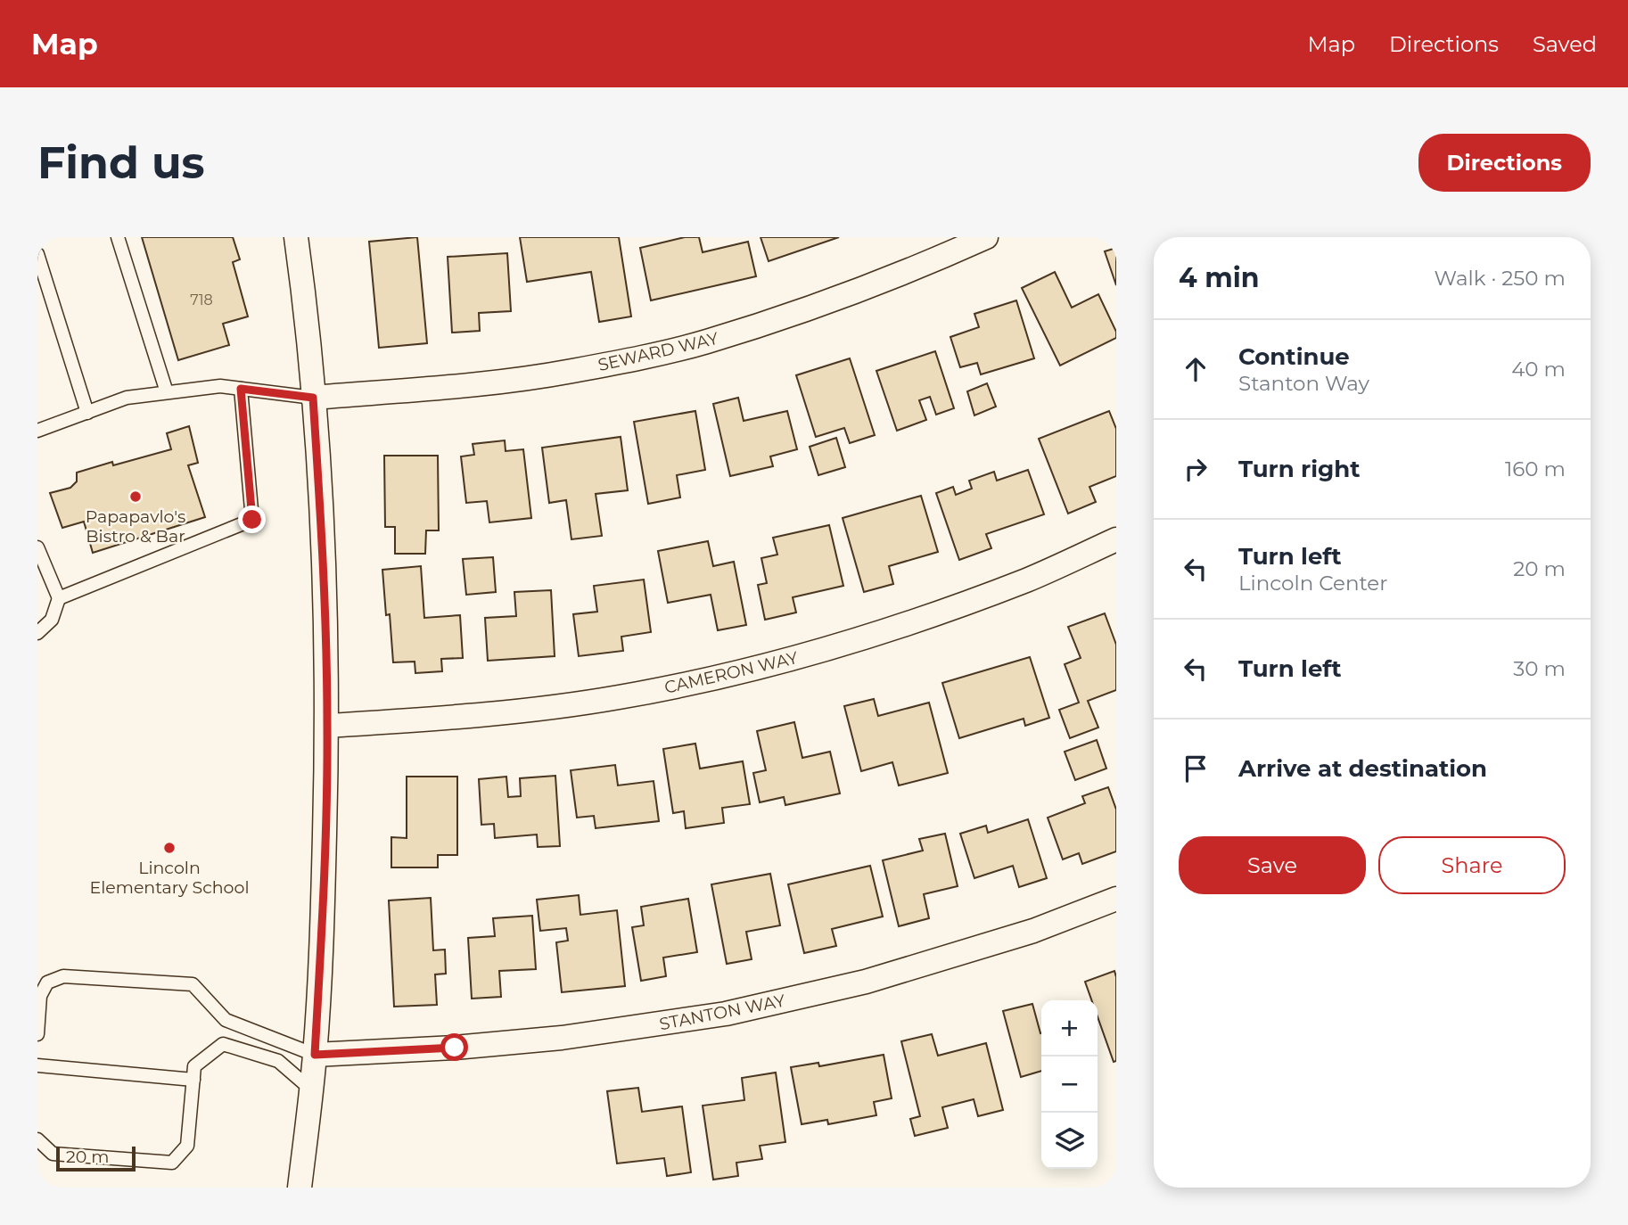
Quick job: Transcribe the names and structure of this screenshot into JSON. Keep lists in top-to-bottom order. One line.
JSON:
{"streets":{"street":["SEWARD WAY","CAMERON WAY","STANTON WAY"]},"places":["Papapavlo's Bistro & Bar","Lincoln Elementary School"],"house_numbers":["718"],"scale_bar":"20 m","page":{"header":"Map","nav":["Map","Directions","Saved"],"buttons":["Directions",["Save","Share"]],"title":"Find us","heading":["4 min","Walk · 250 m"],"list":[["Continue","Stanton Way","40 m"],["Turn right","160 m"],["Turn left","Lincoln Center","20 m"],["Turn left","30 m"],"Arrive at destination"],"map_buttons":["+","−"],"scale":"20 m"}}
